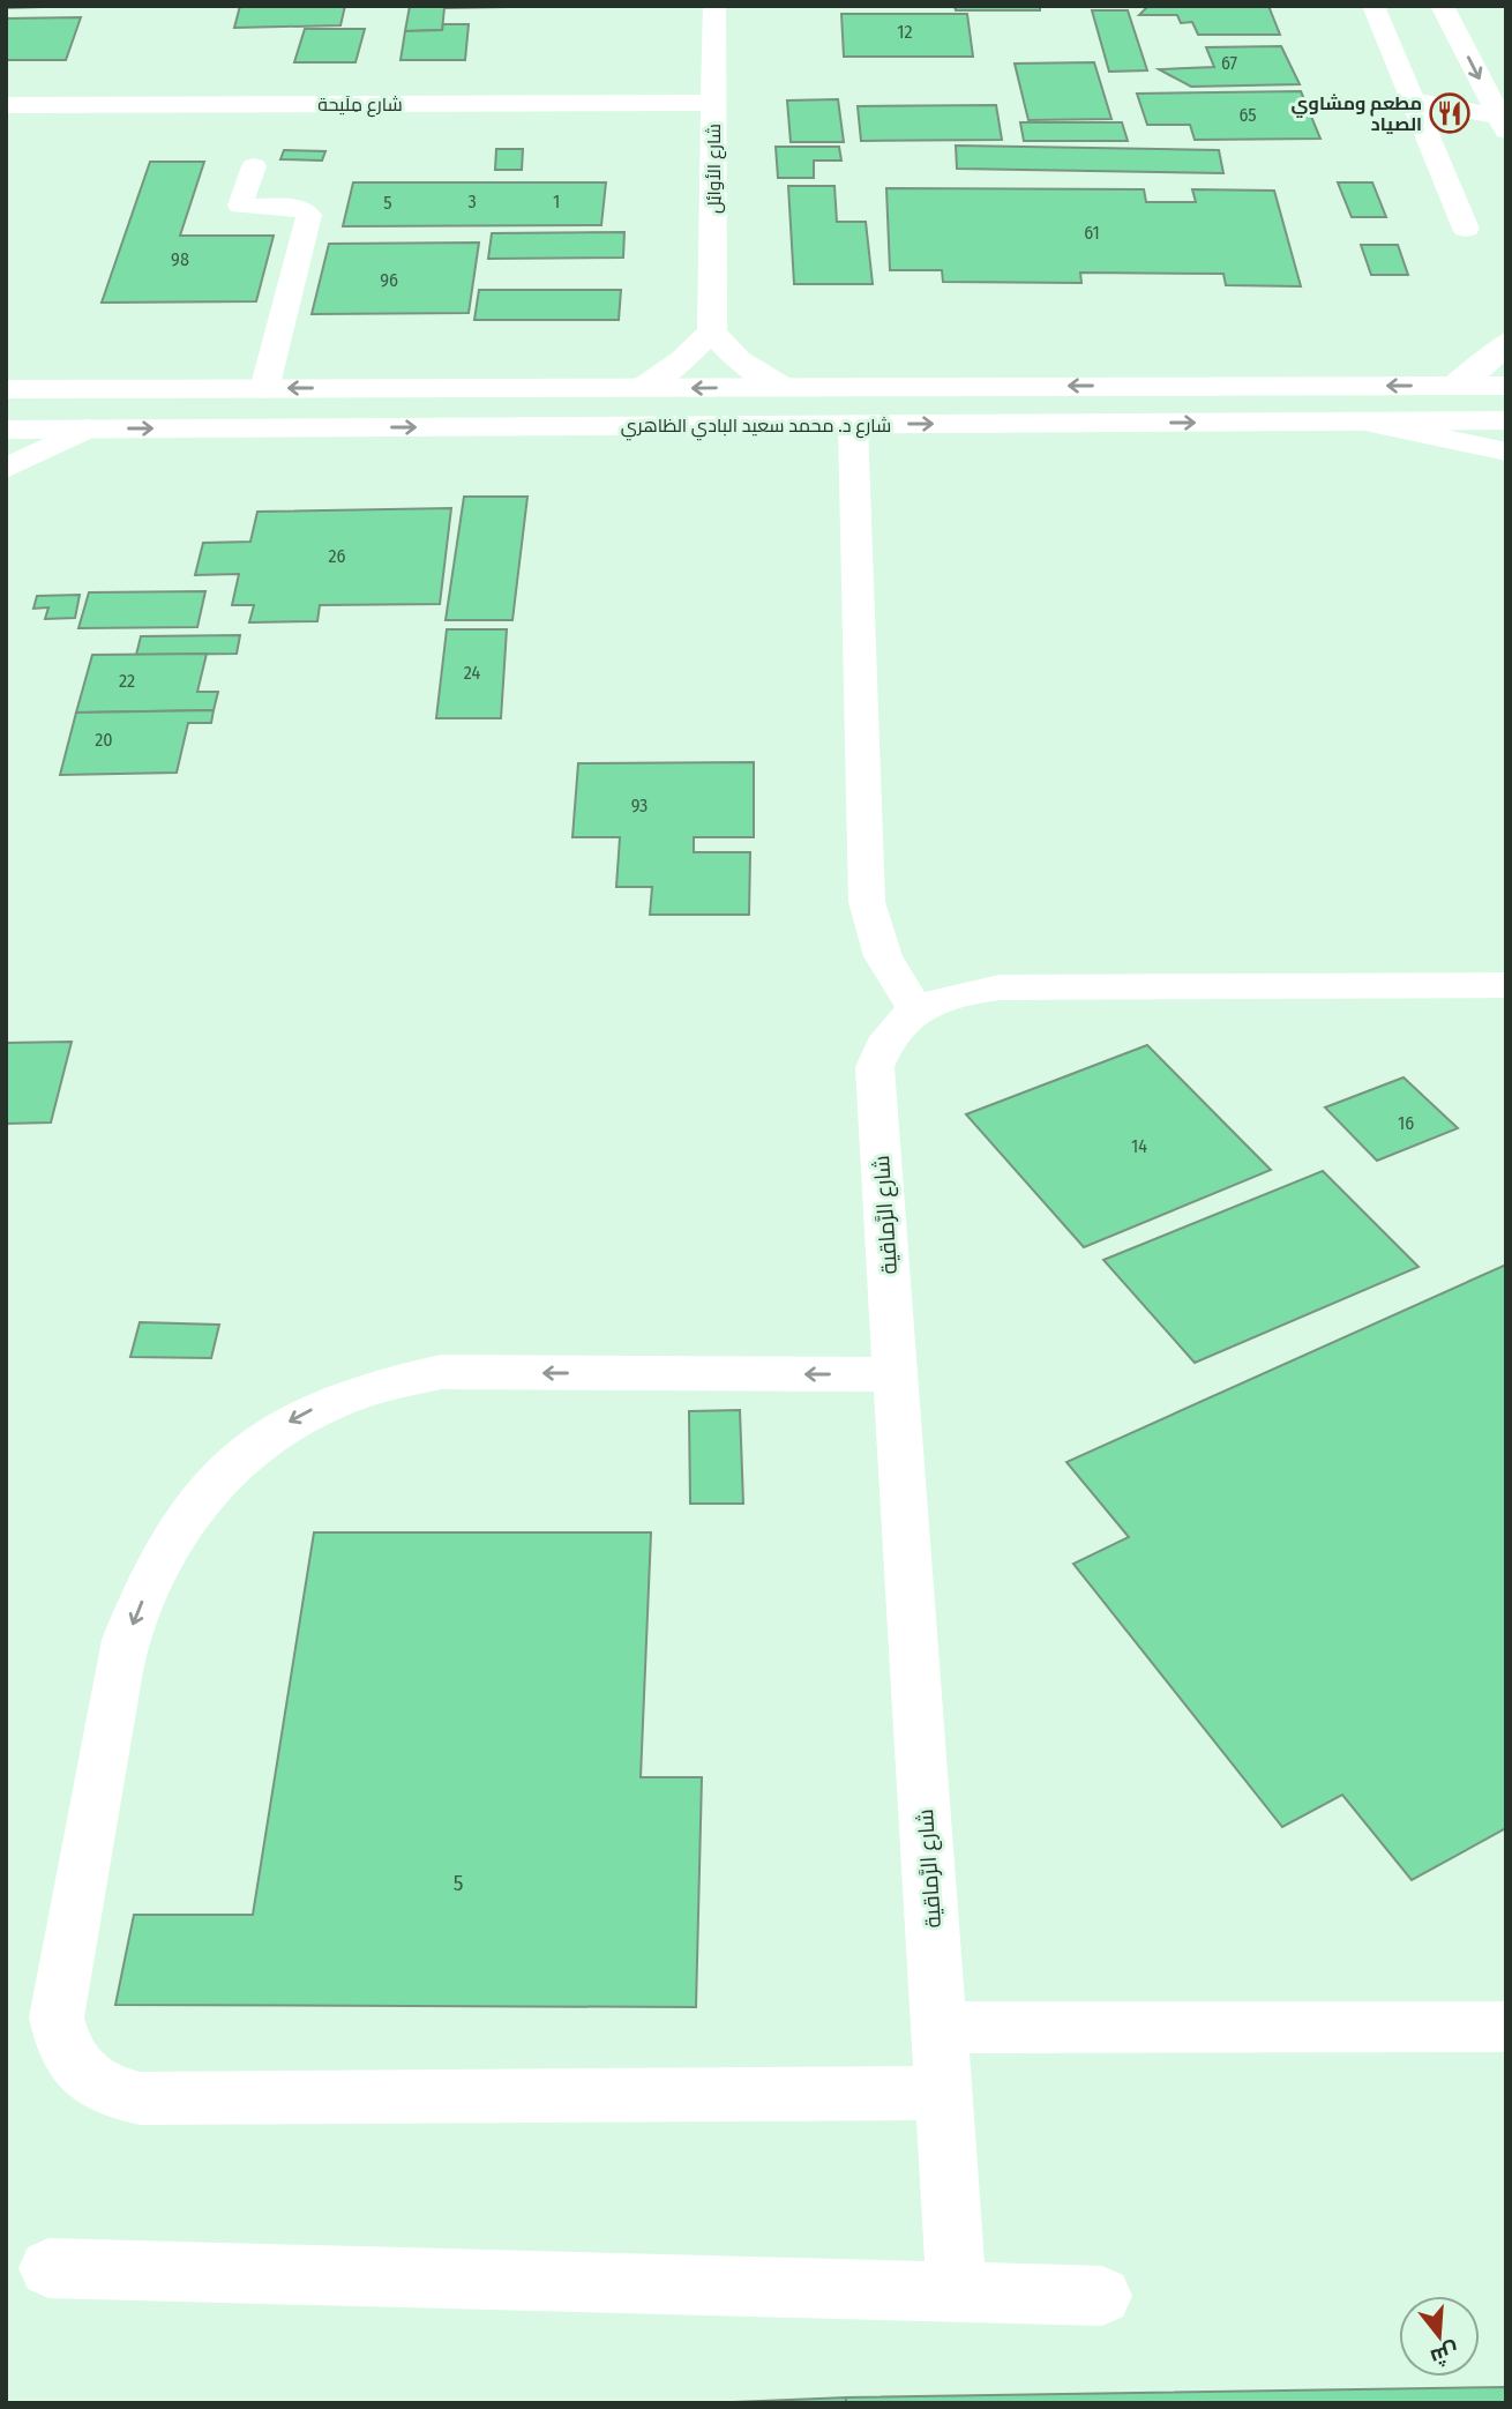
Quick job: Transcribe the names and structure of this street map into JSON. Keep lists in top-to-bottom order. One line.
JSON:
{"streets":{"street":["شارع مِلَيحة","شارع الأوائِل","شارع د. محمد سعيد البادي الظاهري"],"lane":["شارع الرَّماقية"]},"crossings":[["شارع مِلَيحة","شارع الأوائِل"]],"places":{"restaurant":["مطعم ومشاوي الصياد"]},"house_numbers":["12","67","65","3","1","5","61","98","96","26","24","22","20","93","16","14","5"],"north":"bottom"}
